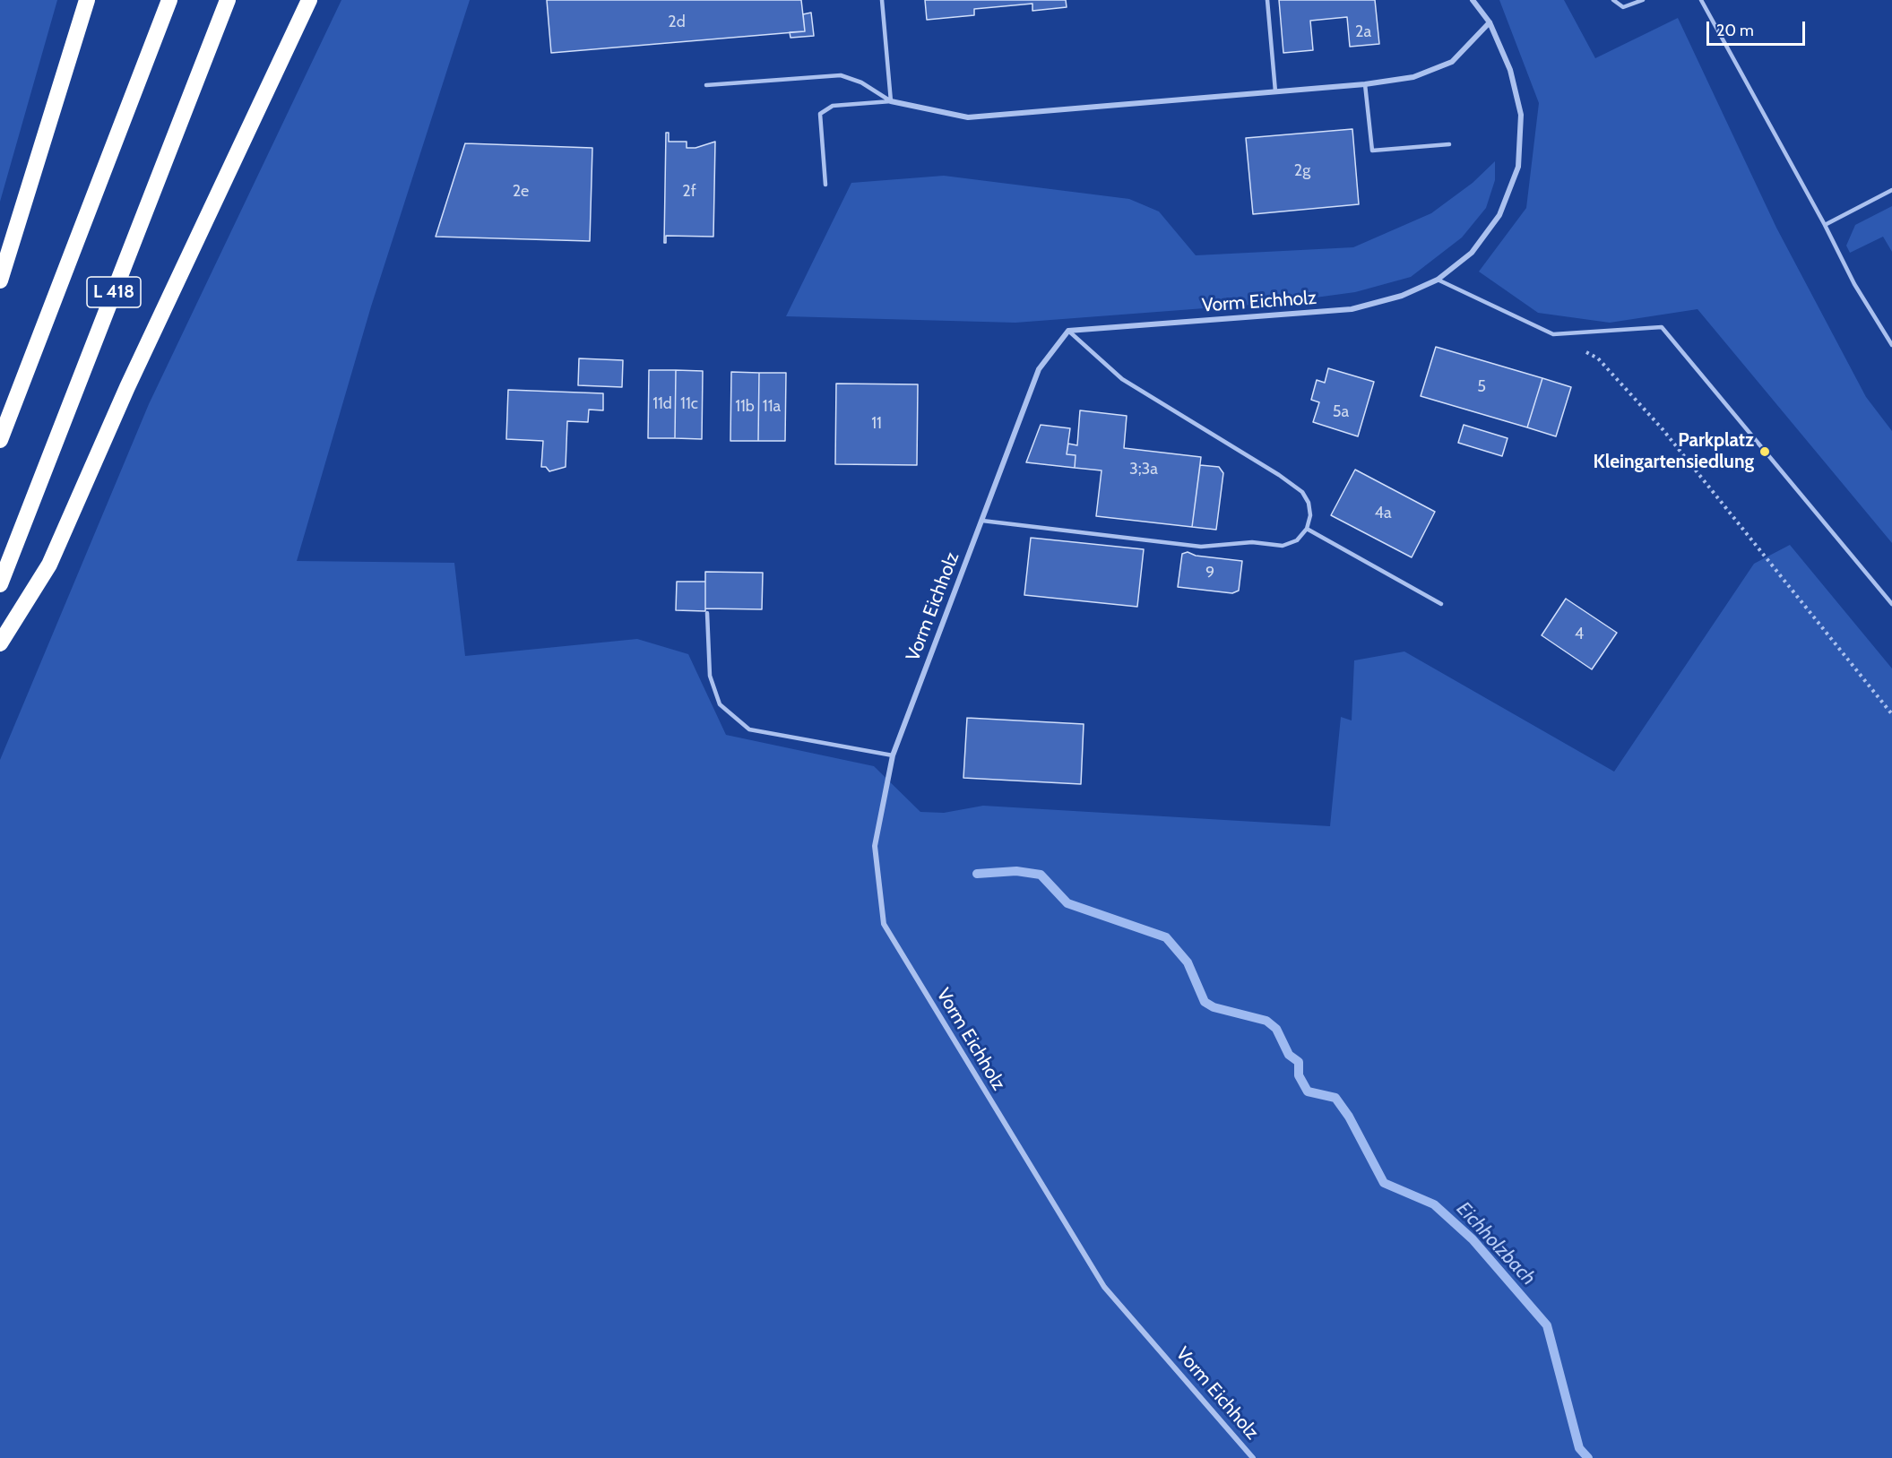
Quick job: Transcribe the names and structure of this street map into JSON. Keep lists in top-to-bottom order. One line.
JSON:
{"streets":{"highway":["L 418"],"street":["Vorm Eichholz"]},"water":["Eichholzbach"],"places":["Parkplatz Kleingartensiedlung"],"house_numbers":["2d","2a","2g","2e","2f","5","11d","11c","11b","11a","5a","11","3;3a","4a","9","4"],"scale_bar":"20 m"}
